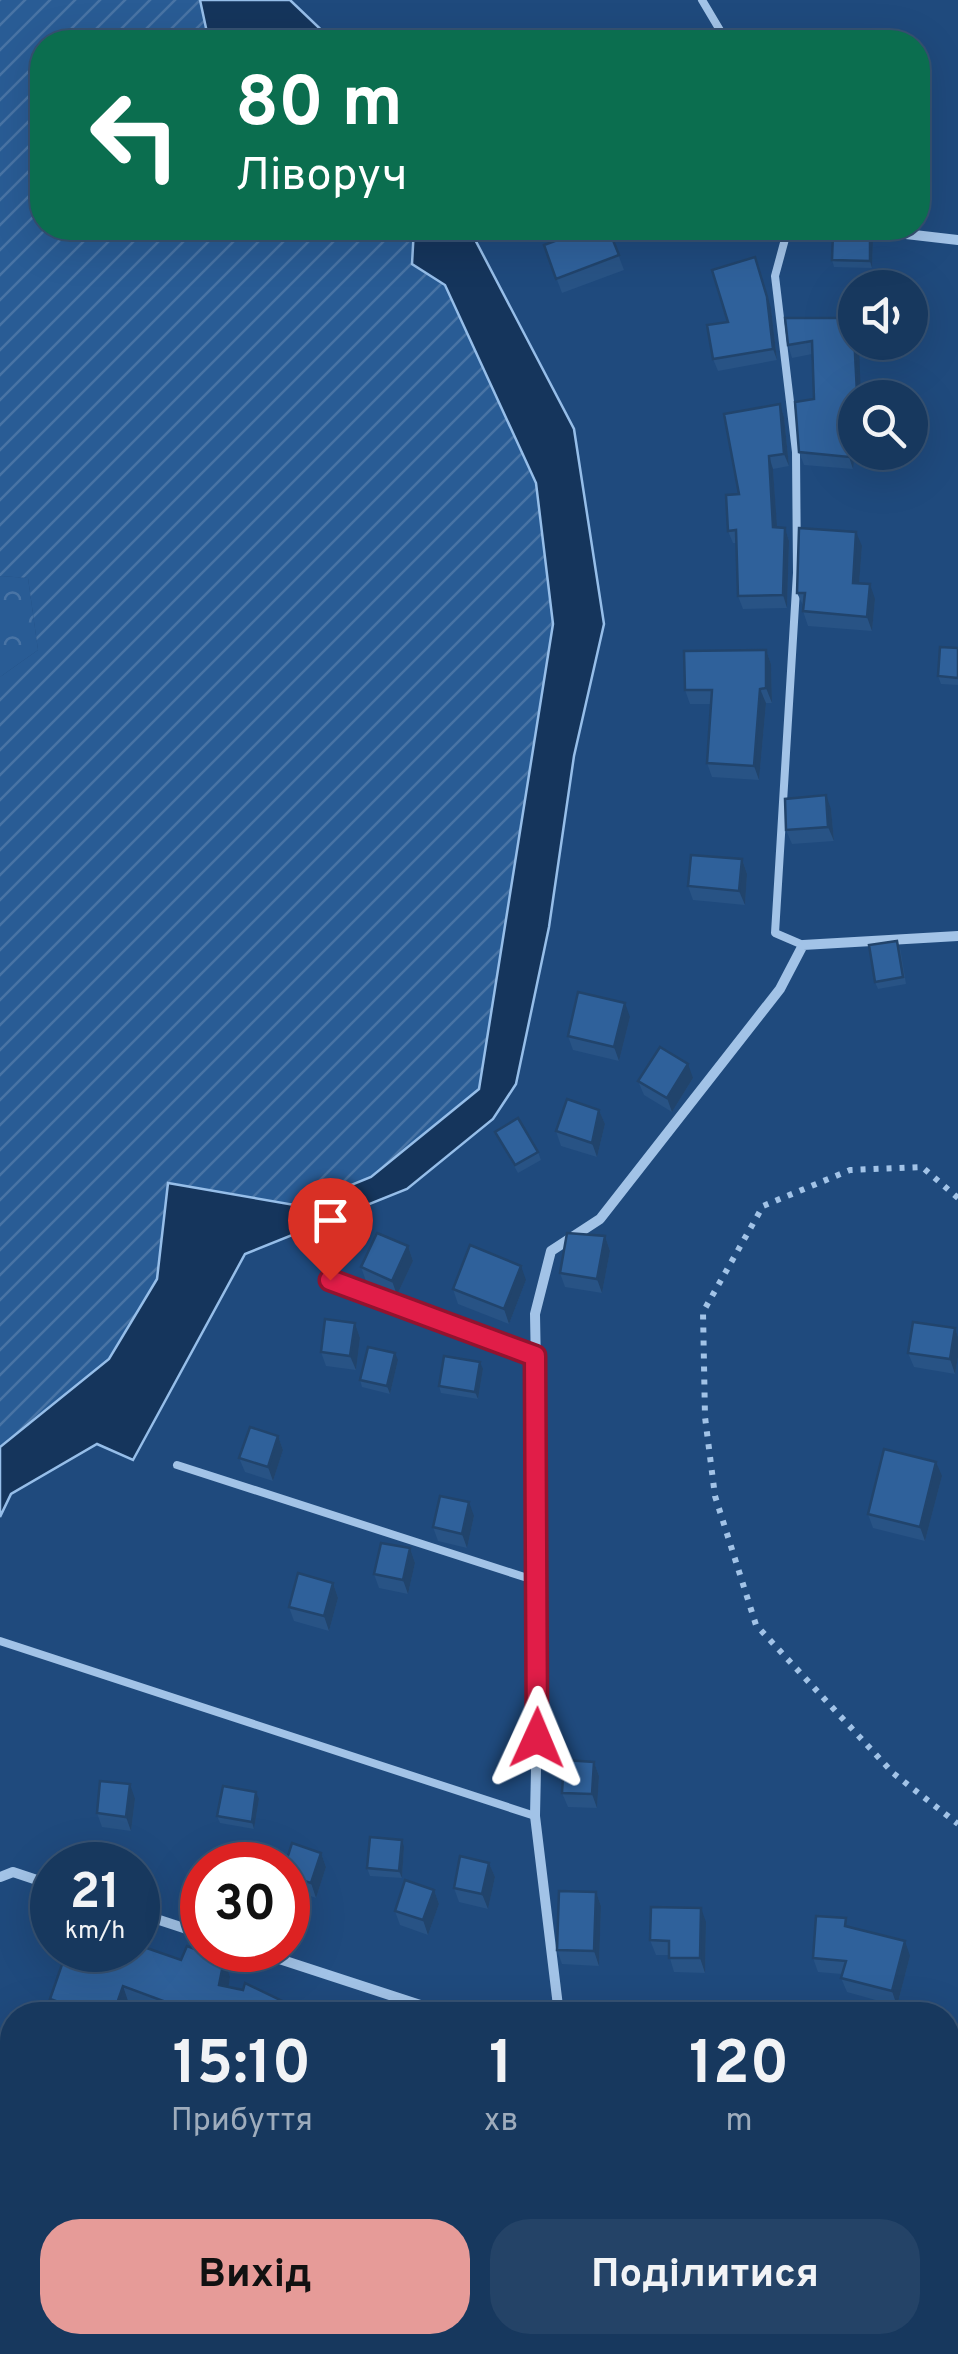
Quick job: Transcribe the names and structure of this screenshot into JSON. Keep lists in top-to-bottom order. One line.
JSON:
{"page":{"turn":["80 m","Ліворуч"],"speed":"21 km/h","limit":"30","eta":["15:10","Прибуття","1","хв","120","m"],"buttons":["Вихід","Поділитися"]}}
